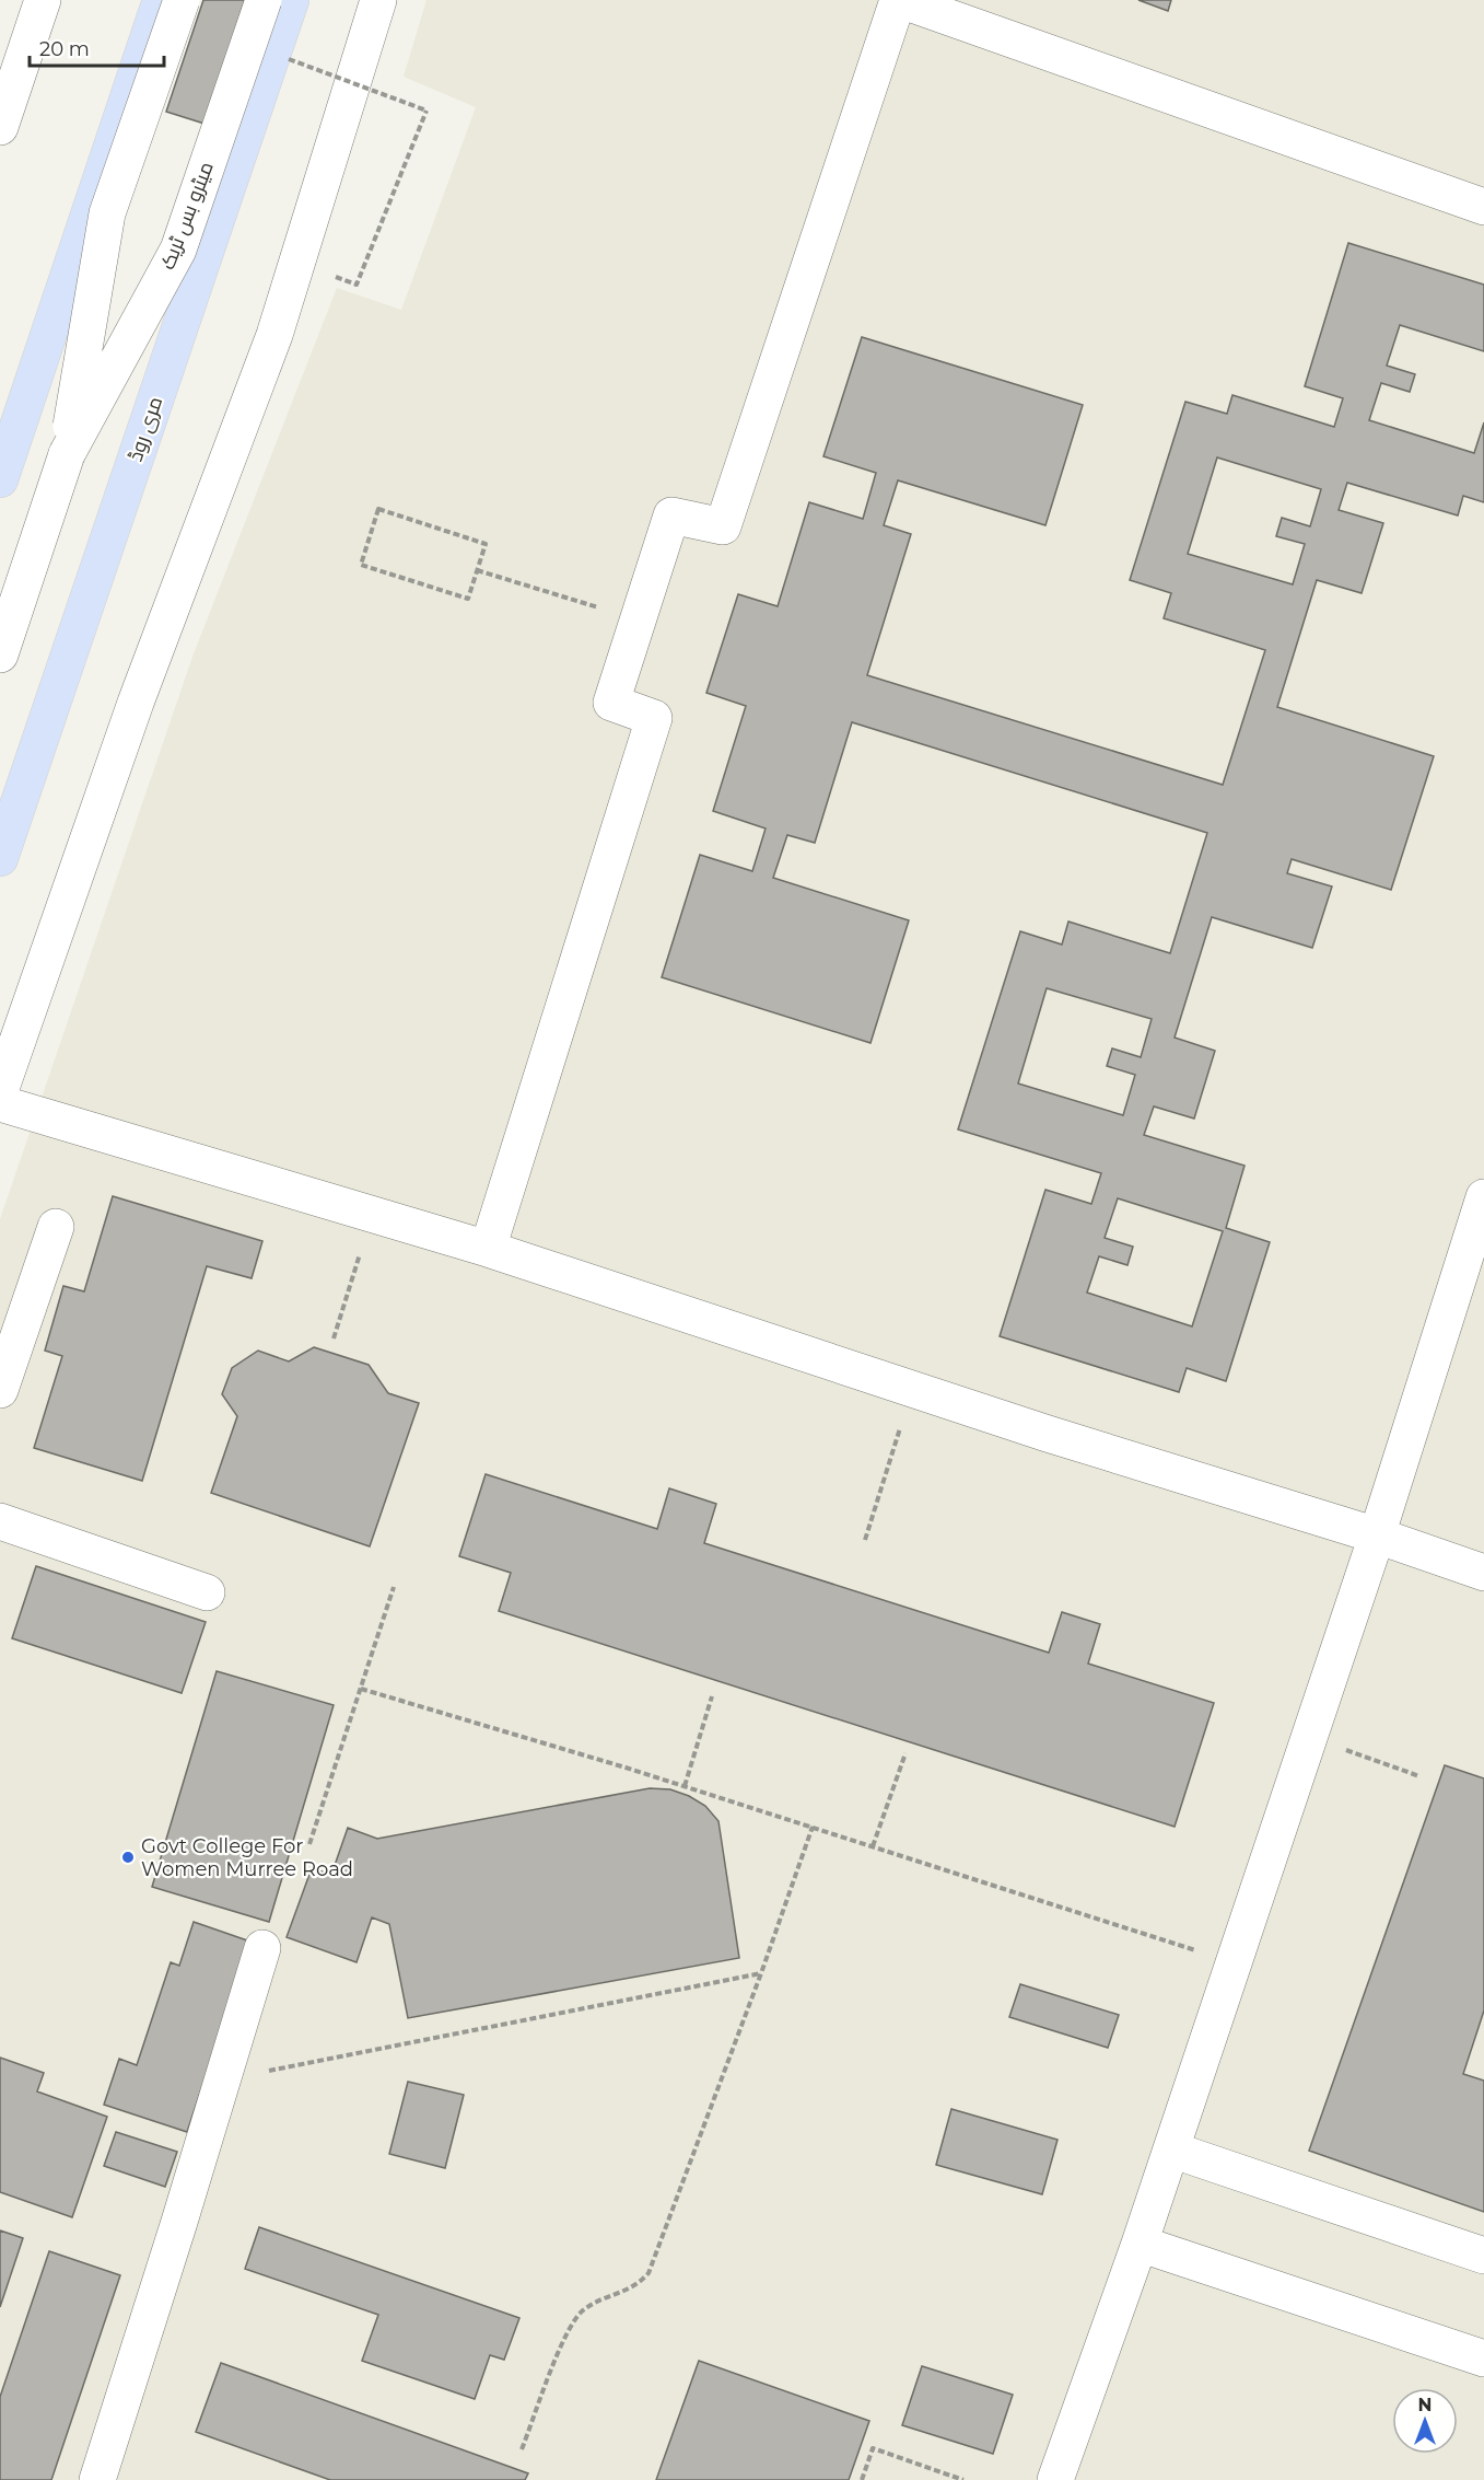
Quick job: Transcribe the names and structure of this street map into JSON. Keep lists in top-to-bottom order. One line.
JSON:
{"streets":{"main road":["مری روڈ"],"lane":["میٹرو بس ٹریک"]},"places":["Govt College For Women Murree Road"],"scale_bar":"20 m","north":"top"}
